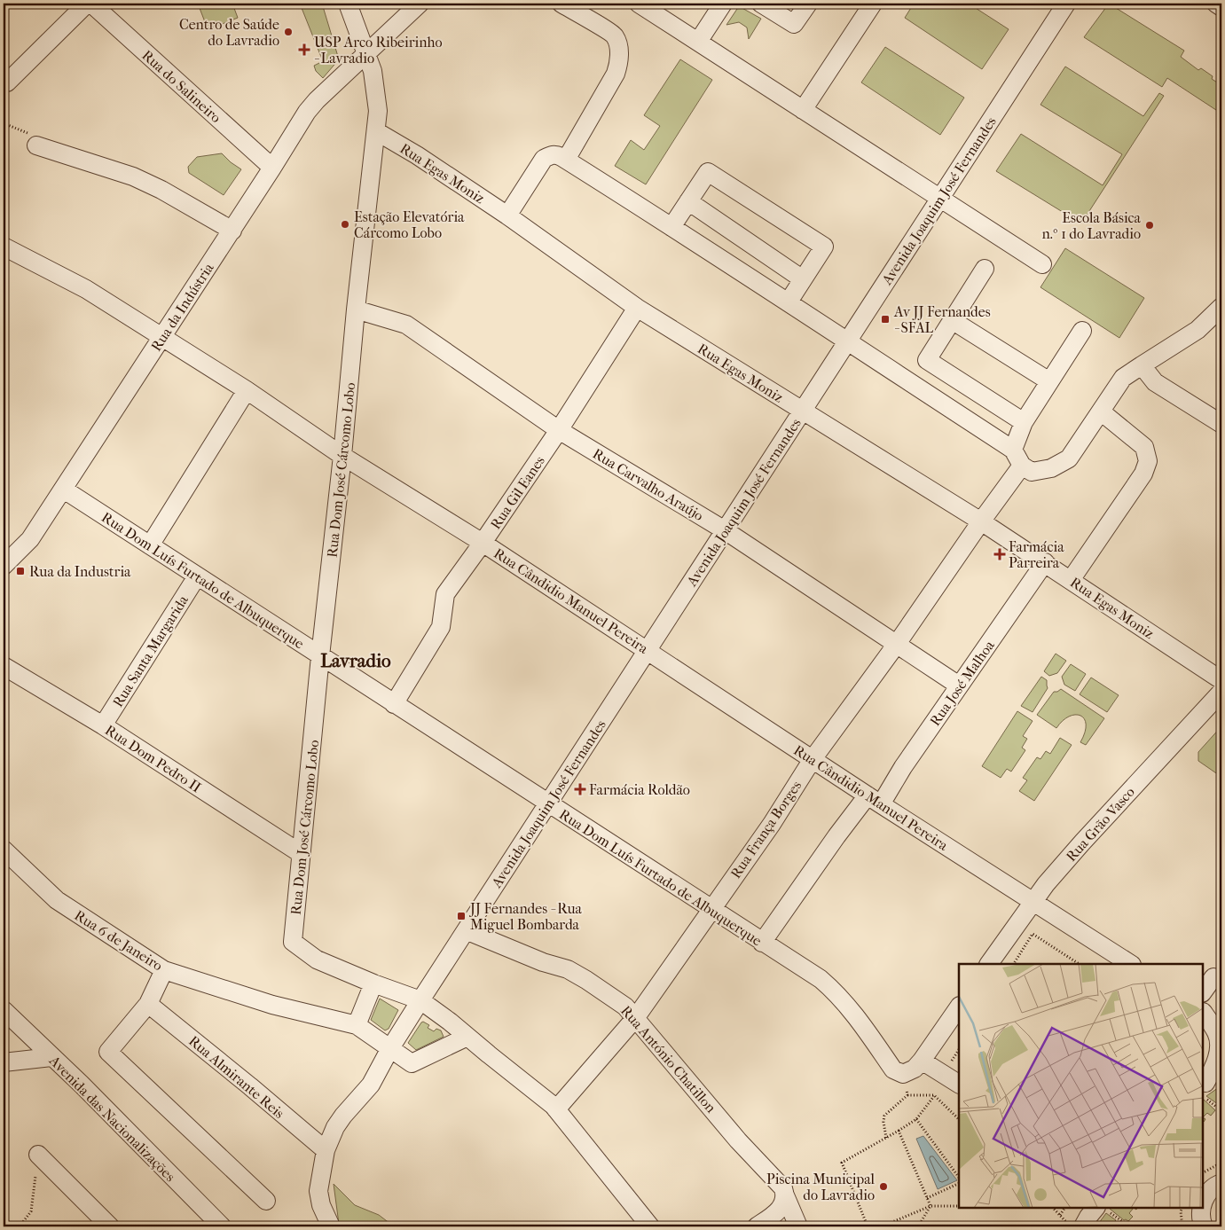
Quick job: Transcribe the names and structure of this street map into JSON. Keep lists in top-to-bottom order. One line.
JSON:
{"streets":{"street":["Rua do Salineiro","Rua Egas Moniz","Avenida Joaquim José Fernandes","Rua da Indústria","Rua Dom José Cárcomo Lobo","Rua Carvalho Araújo","Rua Gil Eanes","Rua Dom Luís Furtado de Albuquerque","Rua Cândidio Manuel Pereira","Rua Santa Margarida","Rua José Malhoa","Rua Dom Pedro II","Rua Grão Vasco","Rua França Borges","Rua 6 de Janeiro","Rua António Chatillon","Rua Almirante Reis","Avenida das Nacionalizações"]},"crossings":[["Rua do Salineiro","Rua da Indústria"],["Rua Egas Moniz","Avenida Joaquim José Fernandes"],["Rua Egas Moniz","Rua Dom José Cárcomo Lobo"],["Rua Egas Moniz","Rua Gil Eanes"],["Rua Egas Moniz","Rua José Malhoa"],["Rua Egas Moniz","Rua França Borges"],["Avenida Joaquim José Fernandes","Rua Carvalho Araújo"],["Avenida Joaquim José Fernandes","Rua Dom Luís Furtado de Albuquerque"],["Avenida Joaquim José Fernandes","Rua Cândidio Manuel Pereira"],["Avenida Joaquim José Fernandes","Rua António Chatillon"],["Avenida Joaquim José Fernandes","Rua Almirante Reis"],["Rua da Indústria","Rua Dom José Cárcomo Lobo"],["Rua da Indústria","Rua Dom Luís Furtado de Albuquerque"],["Rua da Indústria","Rua Cândidio Manuel Pereira"],["Rua Dom José Cárcomo Lobo","Rua Carvalho Araújo"],["Rua Dom José Cárcomo Lobo","Rua Dom Luís Furtado de Albuquerque"],["Rua Dom José Cárcomo Lobo","Rua Cândidio Manuel Pereira"],["Rua Dom José Cárcomo Lobo","Rua Dom Pedro II"],["Rua Carvalho Araújo","Rua Gil Eanes"],["Rua Carvalho Araújo","Rua José Malhoa"],["Rua Carvalho Araújo","Rua França Borges"],["Rua Gil Eanes","Rua Dom Luís Furtado de Albuquerque"],["Rua Gil Eanes","Rua Cândidio Manuel Pereira"],["Rua Dom Luís Furtado de Albuquerque","Rua Santa Margarida"],["Rua Dom Luís Furtado de Albuquerque","Rua José Malhoa"],["Rua Dom Luís Furtado de Albuquerque","Rua França Borges"],["Rua Cândidio Manuel Pereira","Rua José Malhoa"],["Rua Cândidio Manuel Pereira","Rua Grão Vasco"],["Rua Cândidio Manuel Pereira","Rua França Borges"],["Rua Santa Margarida","Rua Dom Pedro II"],["Rua França Borges","Rua António Chatillon"]],"districts":["Lavradio"],"places":{"other":["Centro de Saúde do Lavradio","Estação Elevatória Cárcomo Lobo","Escola Básica n.º 1 do Lavradio","Piscina Municipal do Lavradio"],"health":["USP Arco Ribeirinho - Lavradio","Farmácia Parreira","Farmácia Roldão"],"transit":["Av JJ Fernandes - SFAL","Rua da Industria","JJ Fernandes - Rua Miguel Bombarda"]}}
